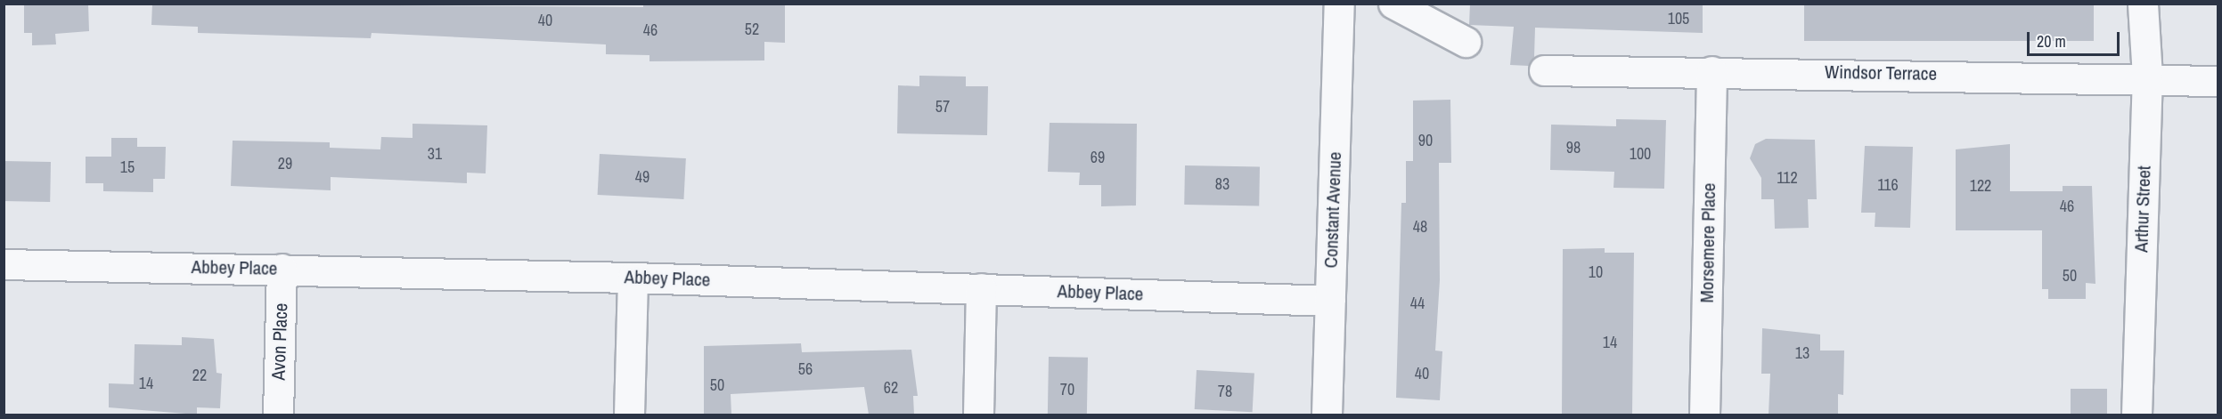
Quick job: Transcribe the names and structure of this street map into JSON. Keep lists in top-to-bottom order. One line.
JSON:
{"streets":{"street":["Windsor Terrace","Arthur Street","Constant Avenue","Morsemere Place","Abbey Place","Avon Place"]},"crossings":[["Windsor Terrace","Arthur Street"],["Windsor Terrace","Morsemere Place"],["Constant Avenue","Abbey Place"],["Abbey Place","Avon Place"]],"house_numbers":["105","40","52","46","57","90","98","31","100","69","29","15","49","112","83","116","122","46","48","10","50","44","14","13","56","40","22","14","50","62","70","78"],"scale_bar":"20 m"}
